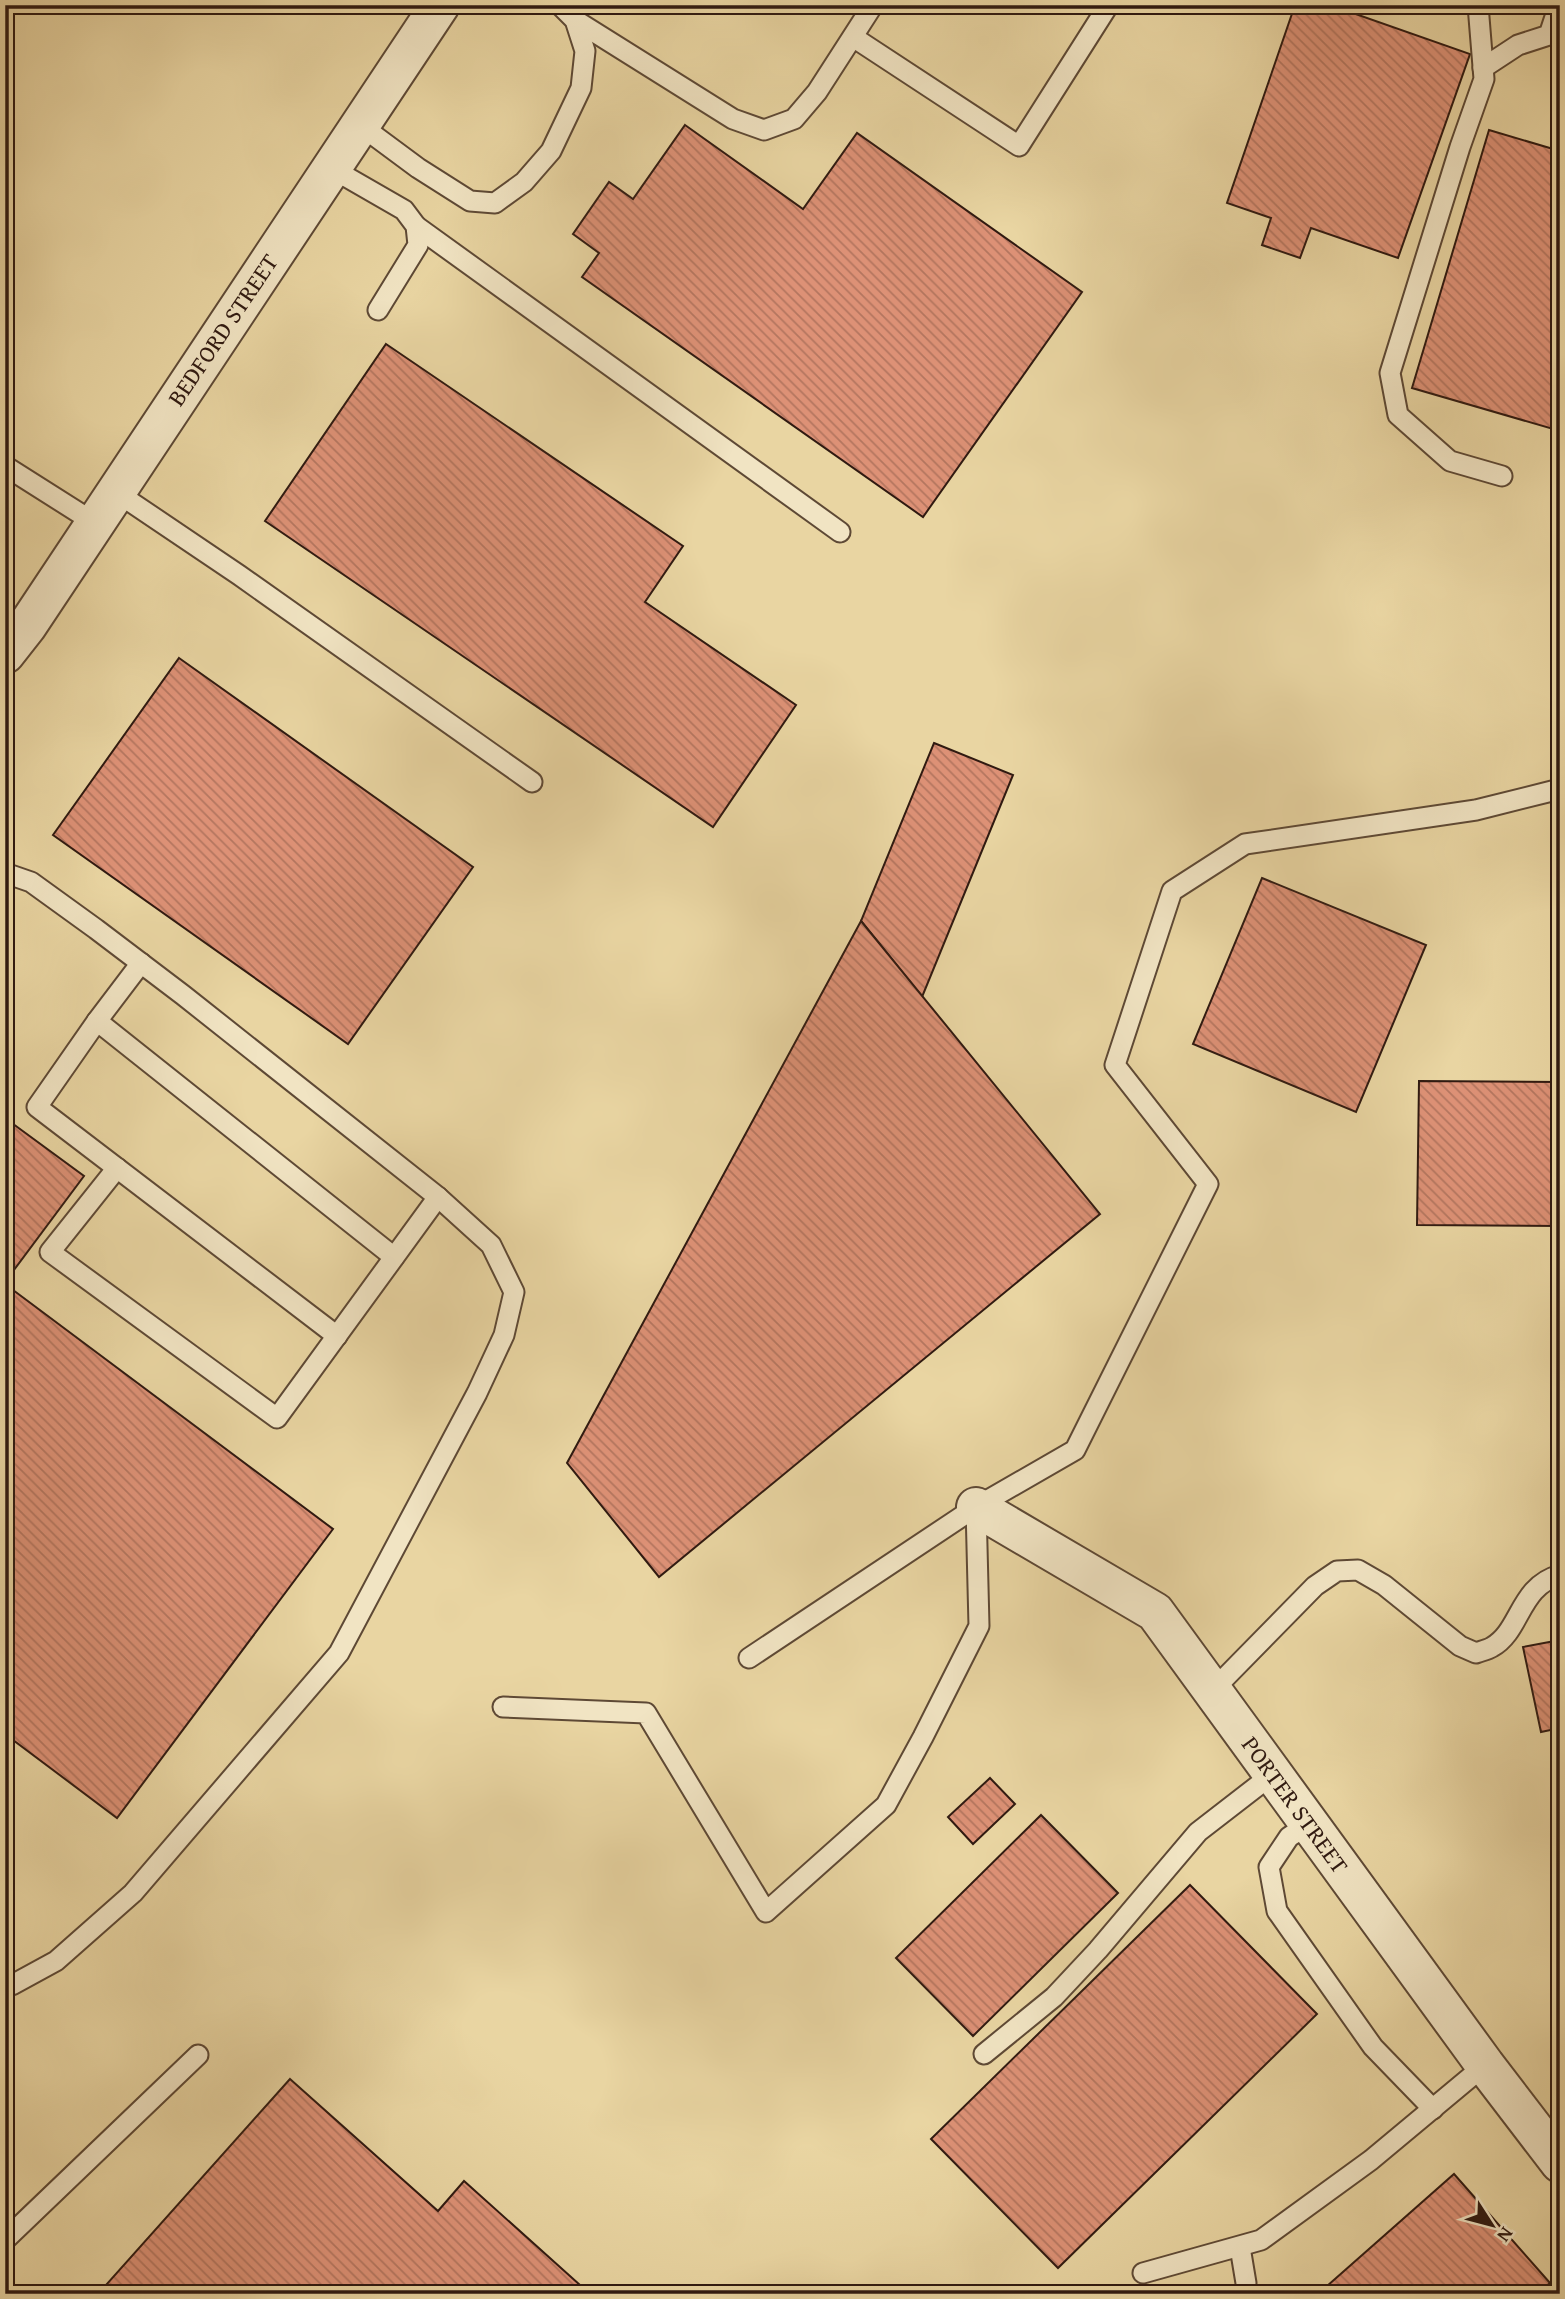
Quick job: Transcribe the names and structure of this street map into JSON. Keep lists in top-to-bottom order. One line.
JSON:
{"streets":{"street":["BEDFORD STREET","PORTER STREET"]},"north":"bottom right"}
